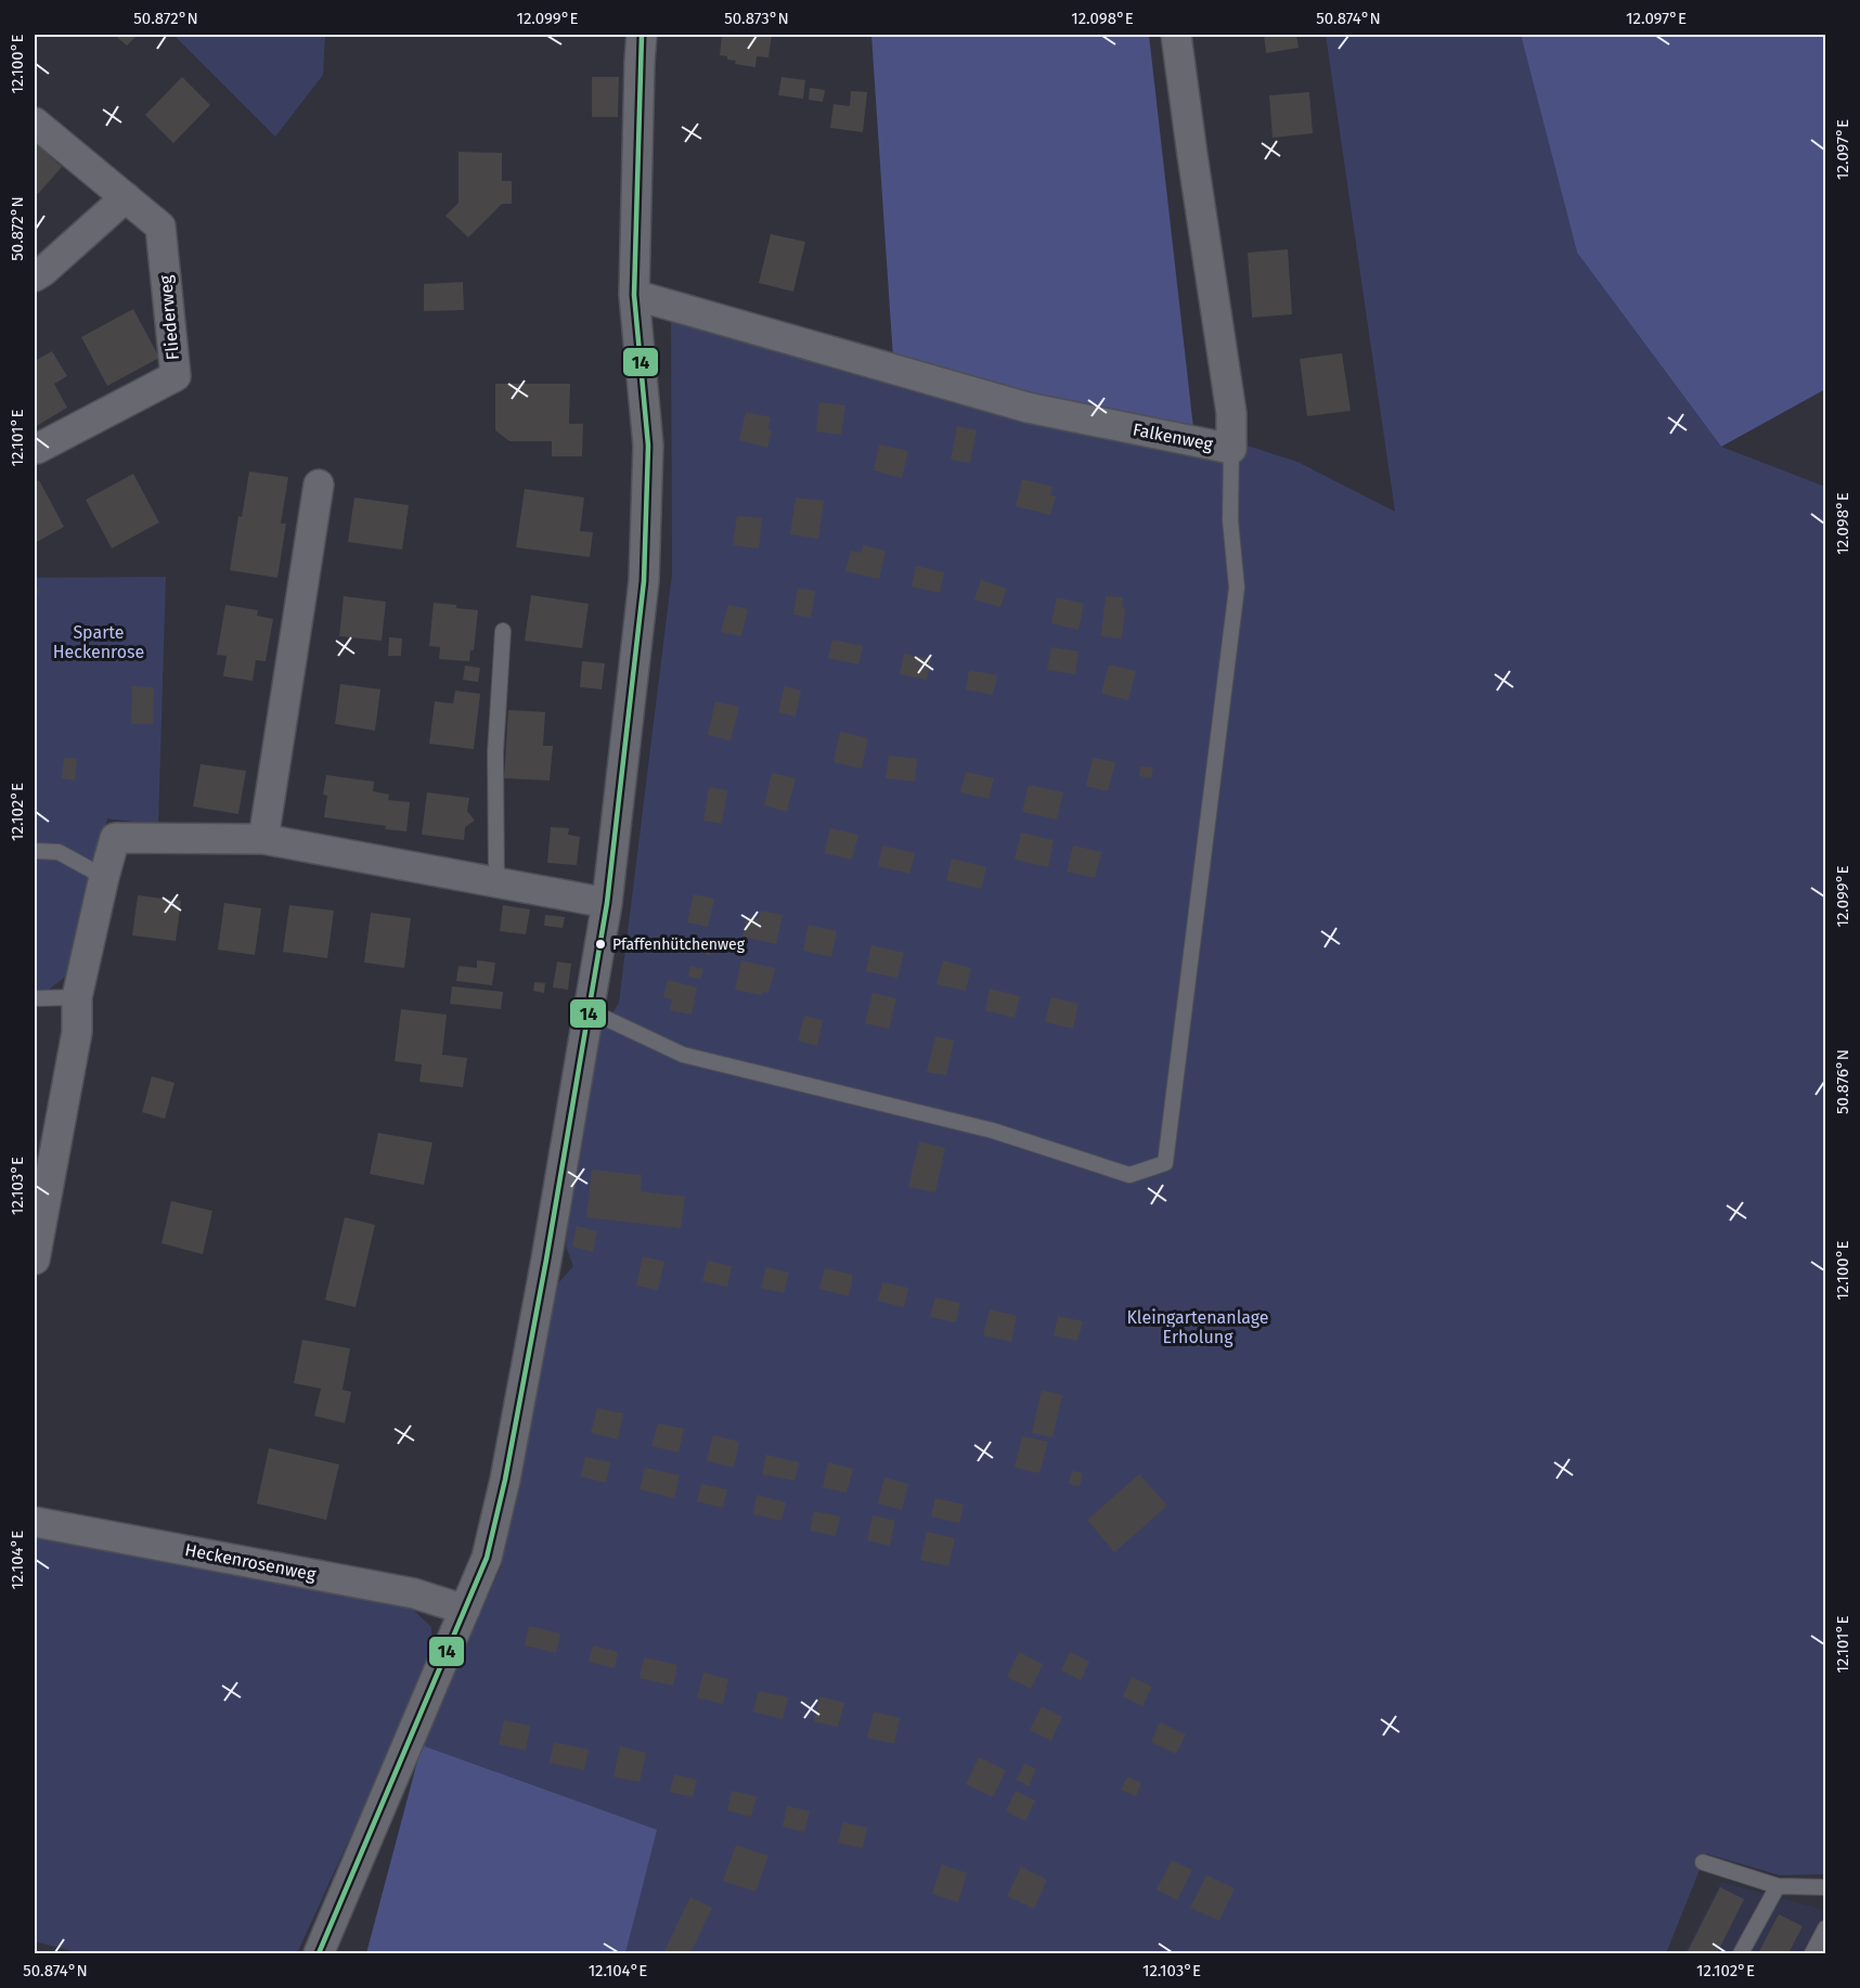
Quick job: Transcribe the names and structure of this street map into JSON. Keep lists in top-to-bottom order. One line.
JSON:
{"streets":{"street":["Fliederweg","Falkenweg","Heckenrosenweg"]},"parks":["Sparte Heckenrose","Kleingartenanlage Erholung"],"places":["Pfaffenhütchenweg"],"lines":["transit line 14"],"coordinates":["50.872°N","12.099°E","50.873°N","12.098°E","50.874°N","12.097°E","12.100°E","12.101°E","12.102°E","50.876°N","12.103°E","12.104°E"]}
